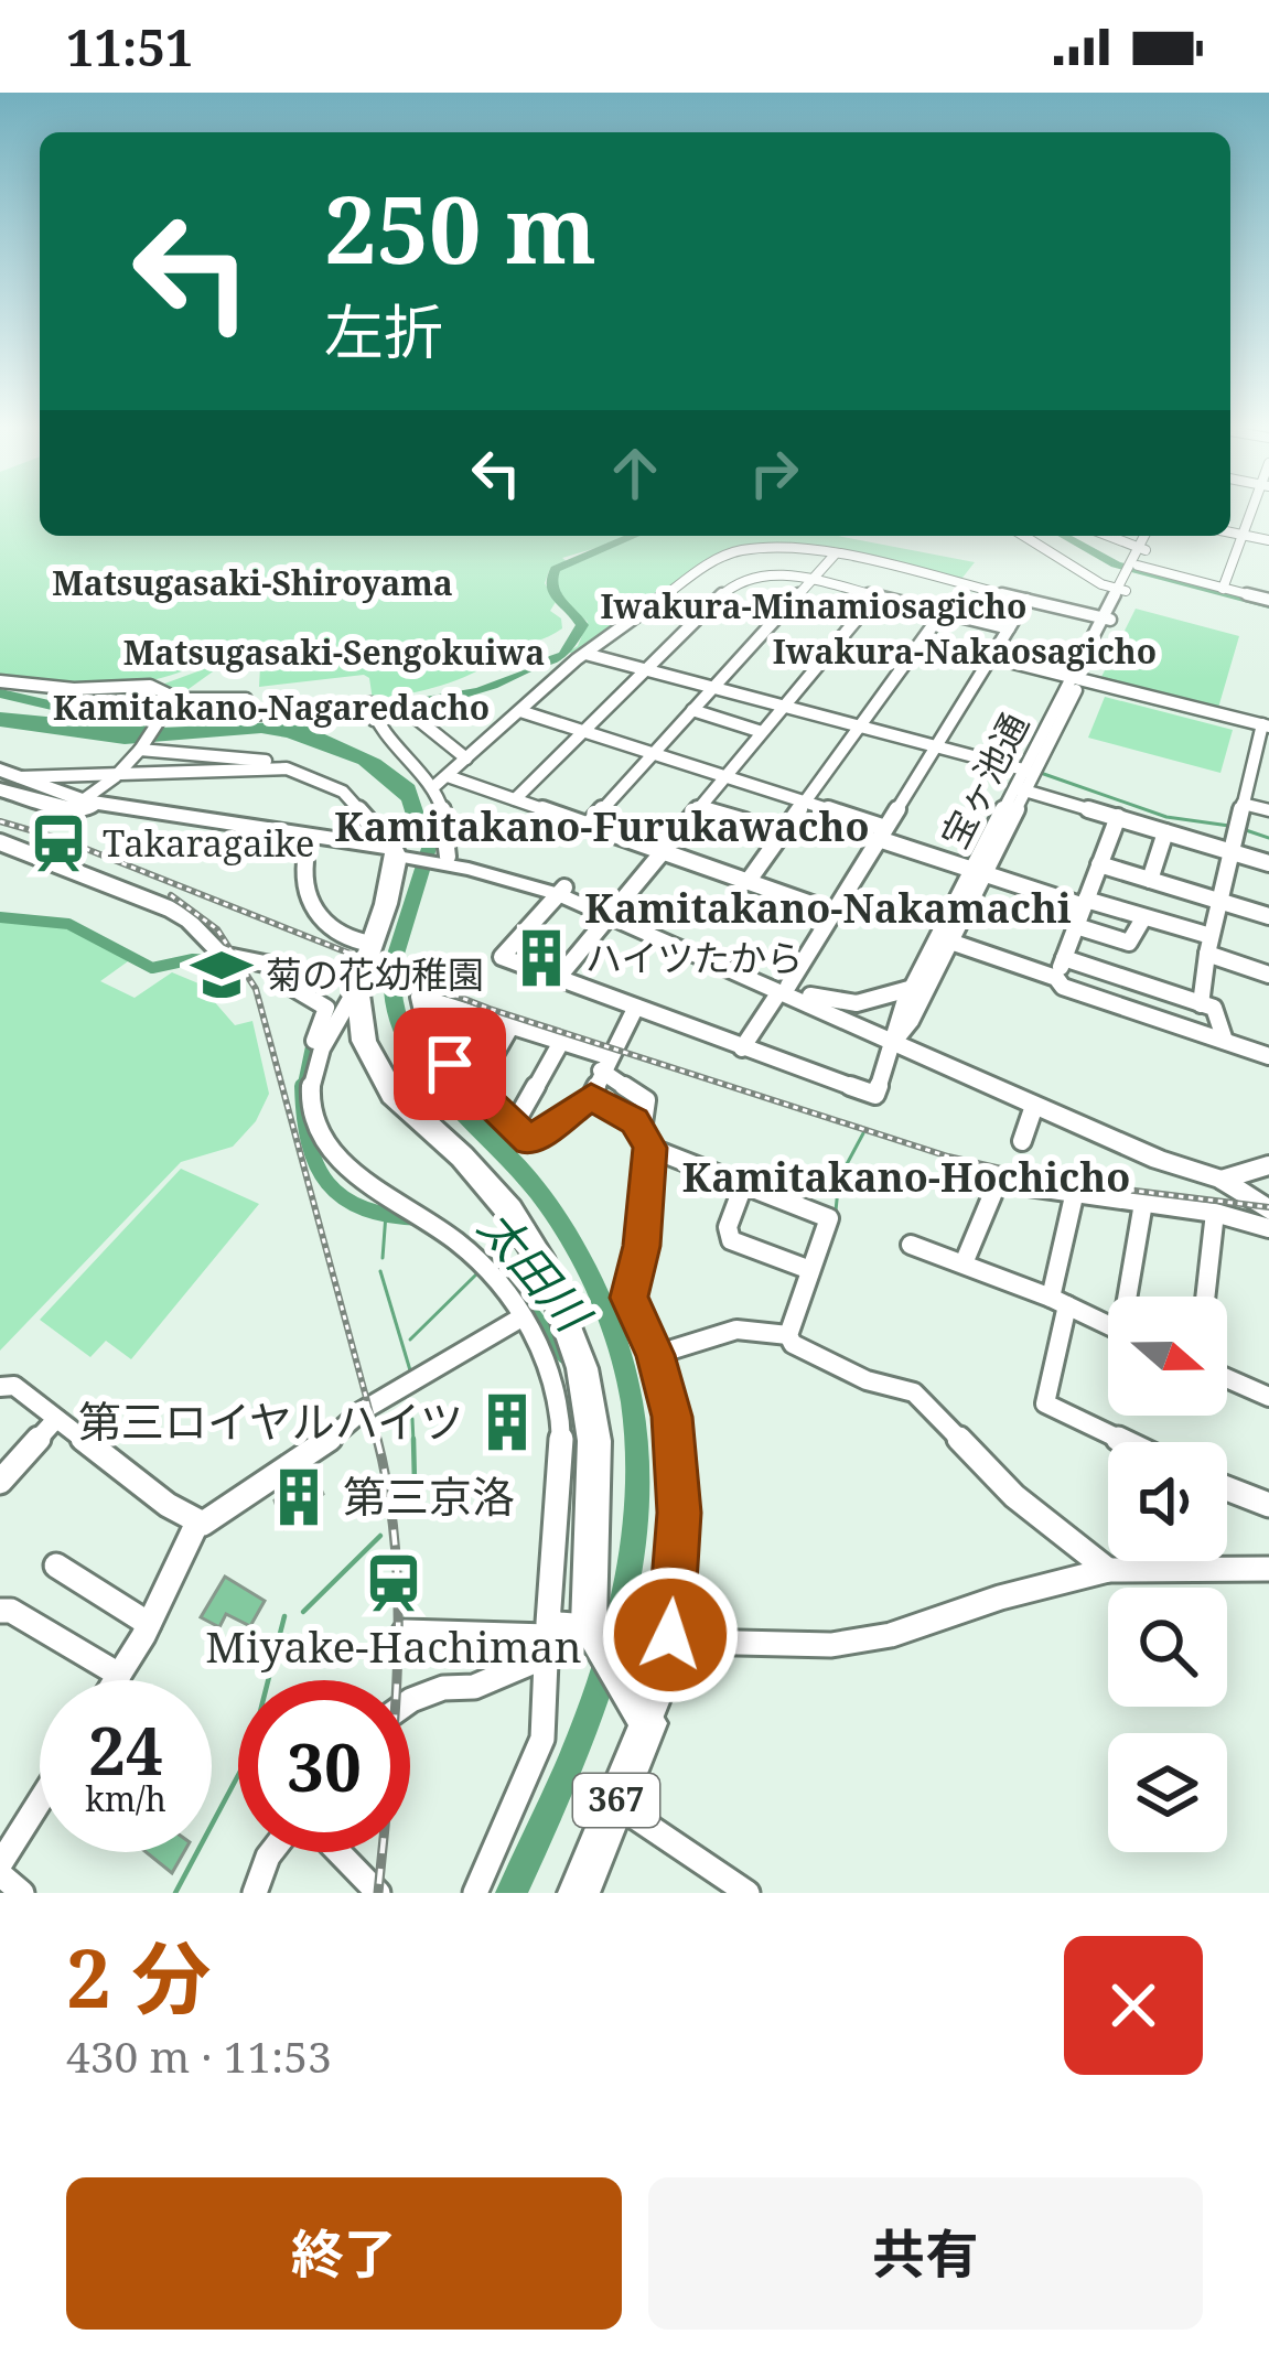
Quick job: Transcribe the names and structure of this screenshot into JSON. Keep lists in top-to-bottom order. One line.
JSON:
{"streets":{"highway":["367"],"street":["宝ヶ池通"]},"districts":["Matsugasaki-Shiroyama","Iwakura-Minamiosagicho","Iwakura-Nakaosagicho","Matsugasaki-Sengokuiwa","Kamitakano-Nagaredacho","Kamitakano-Furukawacho","Kamitakano-Nakamachi","Kamitakano-Hochicho"],"water":["太田川"],"places":{"station":["Takaragaike","Miyake-Hachiman"],"building":["ハイツたから","第三ロイヤルハイツ","第三京洛"],"school or university":["菊の花幼稚園"]},"north":"right","page":{"status":"11:51","turn":["250 m","左折"],"speed":"24 km/h","limit":"30","heading":["2 分","430 m · 11:53"],"buttons":["終了","共有"]}}
